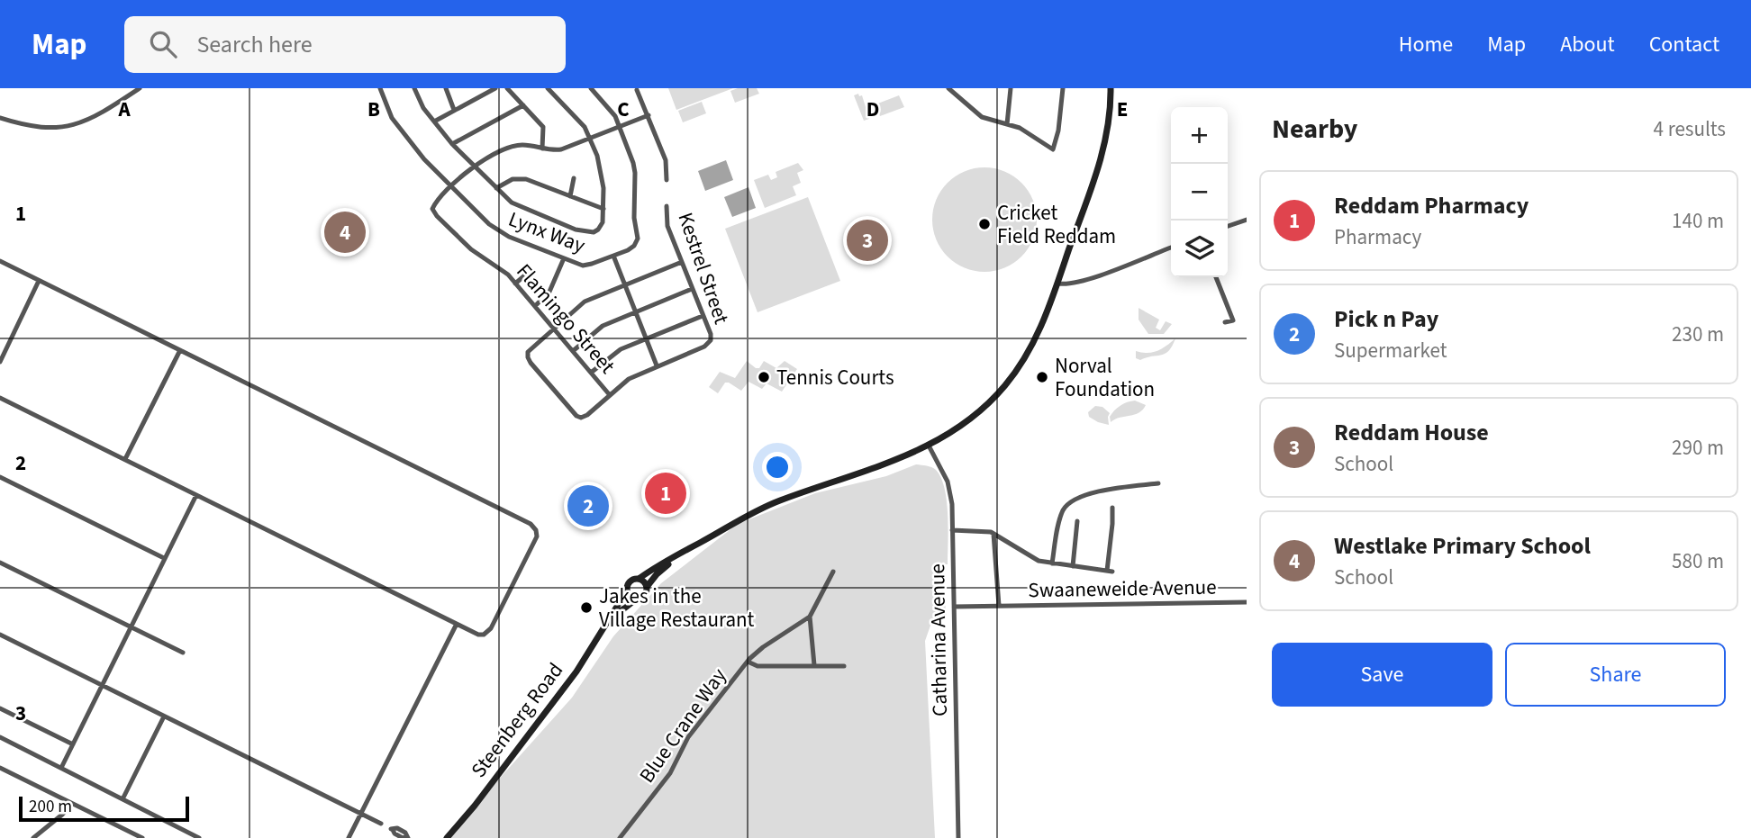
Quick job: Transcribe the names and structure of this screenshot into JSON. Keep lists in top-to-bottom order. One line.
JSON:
{"streets":{"main road":["Steenberg Road"],"street":["Lynx Way","Kestrel Street","Flamingo Street","Swaaneweide Avenue","Catharina Avenue","Blue Crane Way"]},"crossings":[["Lynx Way","Flamingo Street"],["Swaaneweide Avenue","Catharina Avenue"]],"places":["Cricket Field Reddam","Tennis Courts","Norval Foundation","Jakes in the Village Restaurant"],"scale_bar":"200 m","page":{"header":"Map","search":"Search here","nav":["Home","Map","About","Contact"],"heading":["Nearby","4 results"],"map_buttons":["+","−"],"list":[{"mark":"1","name":"Reddam Pharmacy","note":"Pharmacy","value":"140 m"},{"mark":"2","name":"Pick n Pay","note":"Supermarket","value":"230 m"},{"mark":"3","name":"Reddam House","note":"School","value":"290 m"},{"mark":"4","name":"Westlake Primary School","note":"School","value":"580 m"}],"pins":["4","3","1","2"],"buttons":["Save","Share"],"scale":"200 m"},"grid":{"columns":["A","B","C","D","E"],"rows":["1","2","3"]}}
